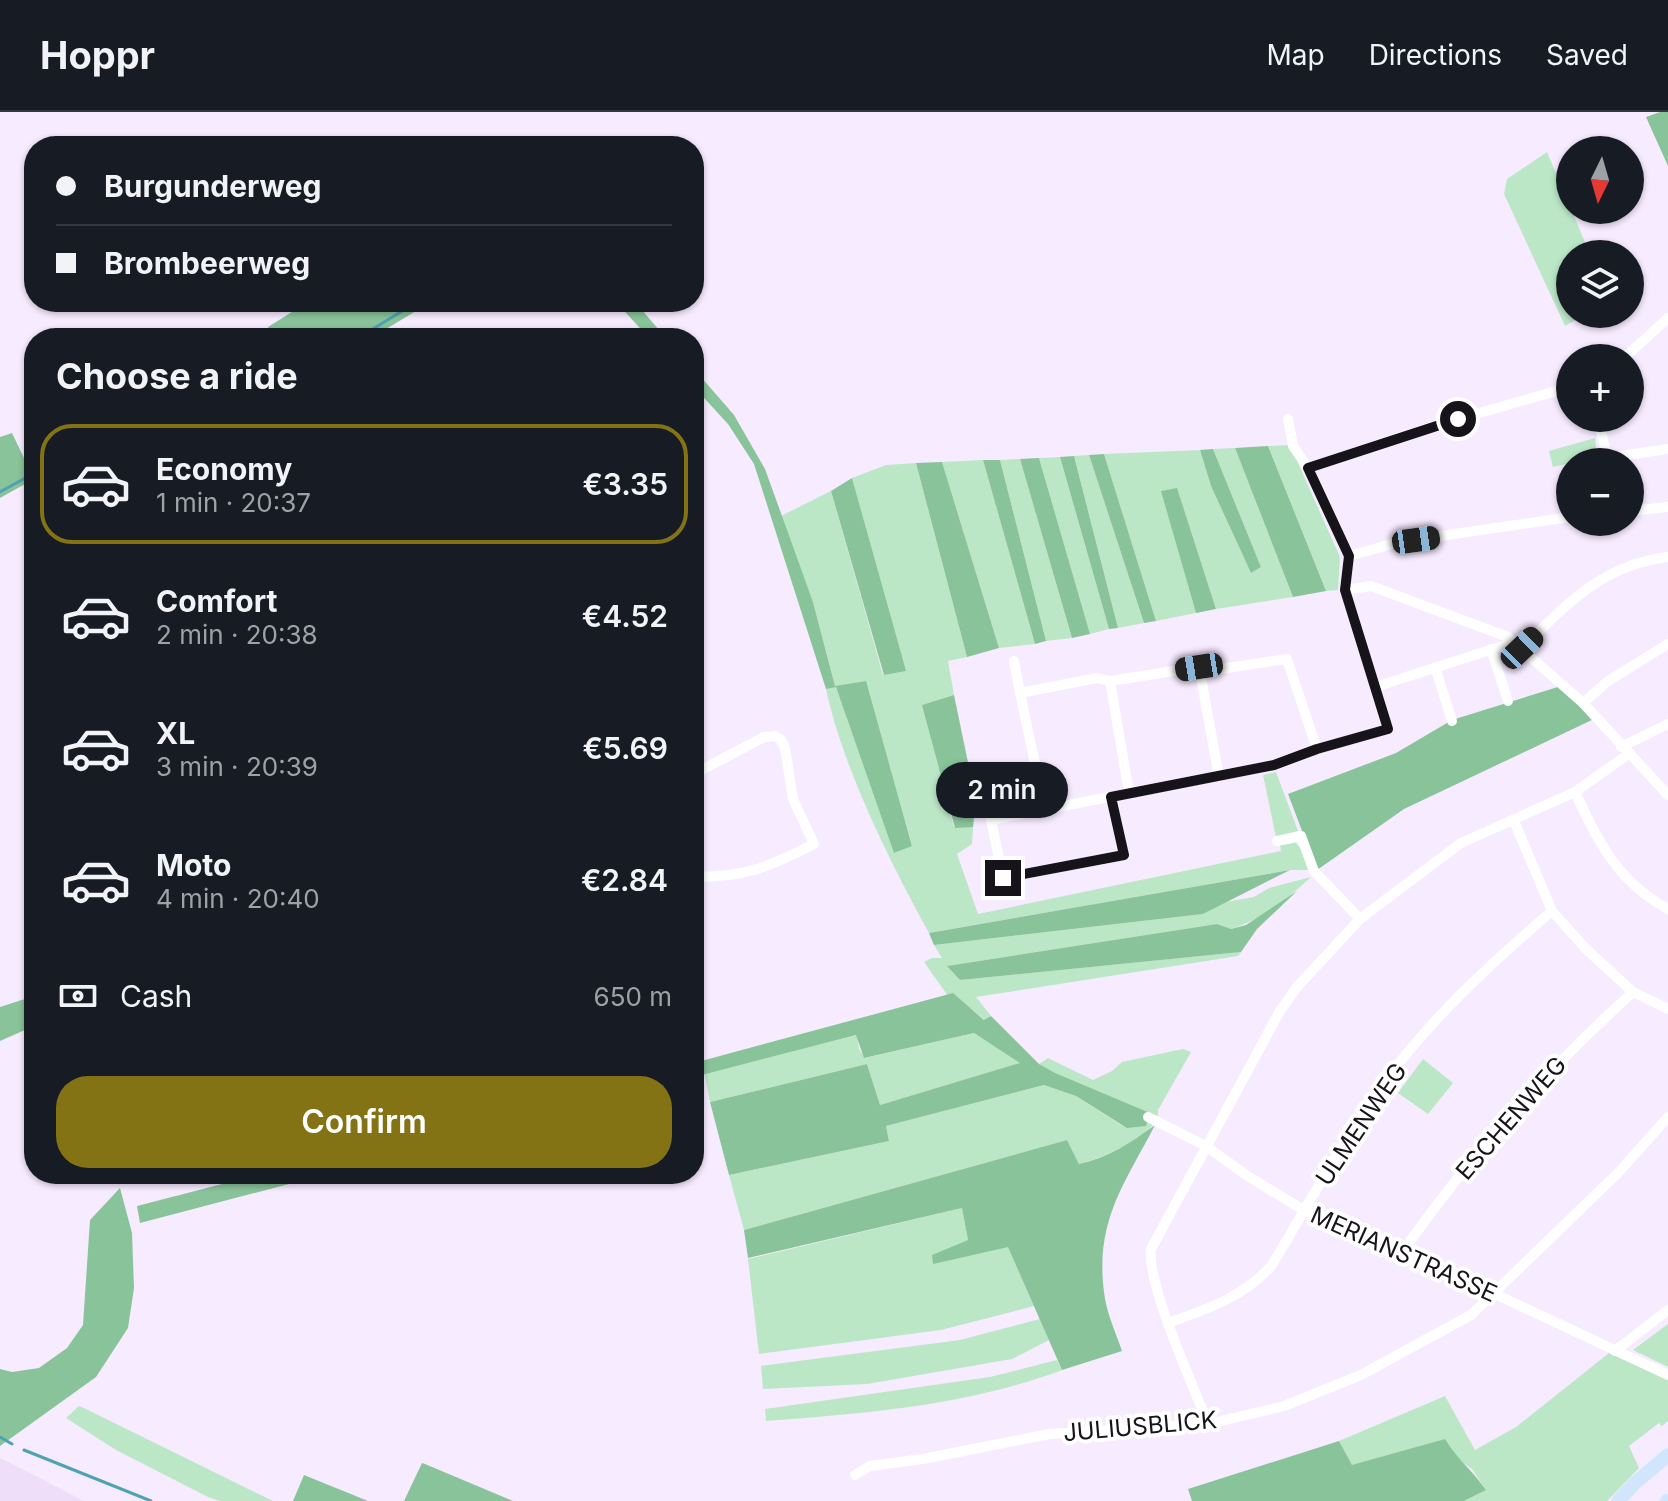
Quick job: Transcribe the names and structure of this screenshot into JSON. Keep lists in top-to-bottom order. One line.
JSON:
{"streets":{"street":["ESCHENWEG","ULMENWEG","MERIANSTRASSE","JULIUSBLICK"]},"crossings":[["ESCHENWEG","MERIANSTRASSE"],["ULMENWEG","MERIANSTRASSE"],["MERIANSTRASSE","JULIUSBLICK"]],"north":"bottom","page":{"header":"Hoppr","nav":["Map","Directions","Saved"],"map_buttons":["+","−"],"banner":["Burgunderweg","Brombeerweg"],"heading":"Choose a ride","list":[{"name":"Economy","note":"1 min · 20:37","value":"€3.35"},{"name":"Comfort","note":"2 min · 20:38","value":"€4.52"},{"name":"XL","note":"3 min · 20:39","value":"€5.69"},{"name":"Moto","note":"4 min · 20:40","value":"€2.84"}],"bubble":"2 min","pay":["Cash","650 m"],"buttons":"Confirm"}}
